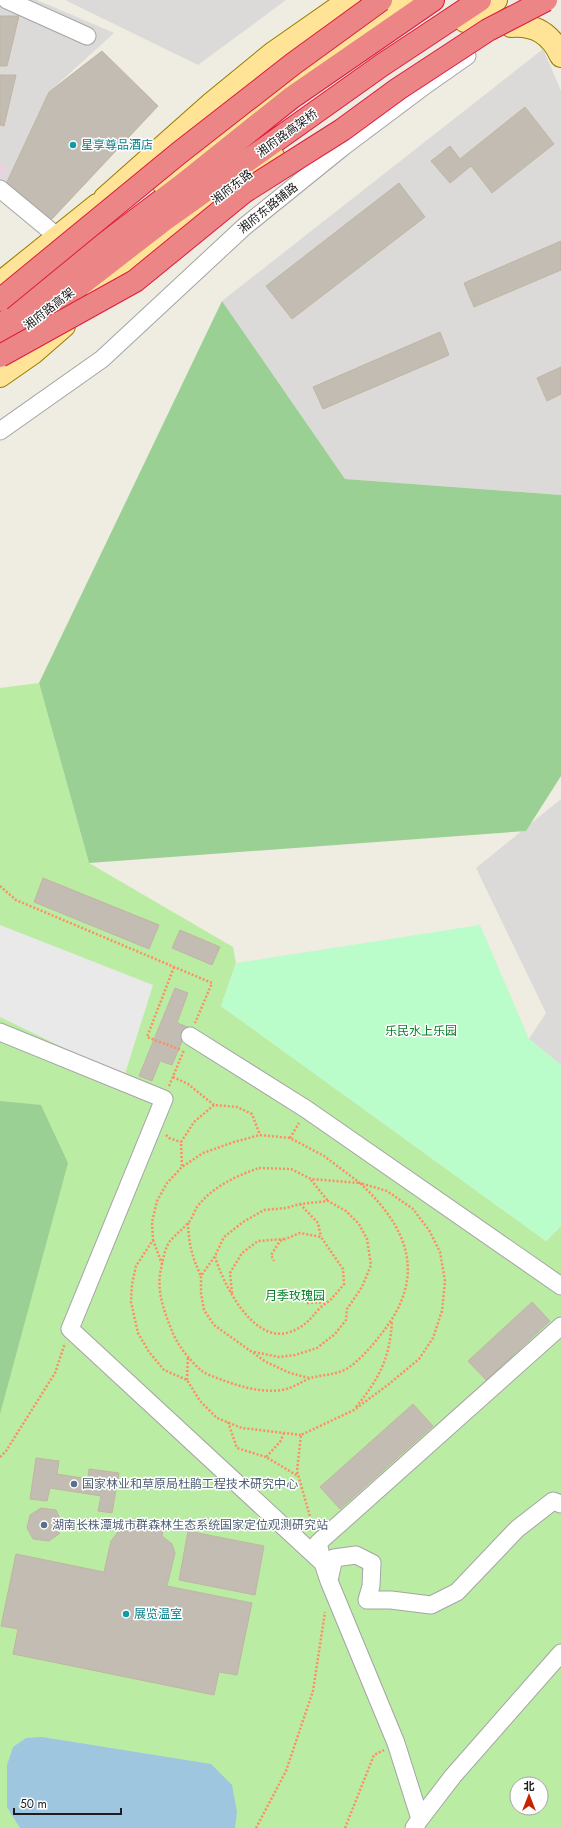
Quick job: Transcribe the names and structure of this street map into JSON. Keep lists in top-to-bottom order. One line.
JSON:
{"streets":{"highway":["湘府路高架桥","湘府路高架"],"main road":["湘府东路"],"street":["湘府东路辅路"]},"crossings":[["湘府路高架桥","湘府路高架"]],"parks":["乐民水上乐园","月季玫瑰园"],"places":["星享尊品酒店","国家林业和草原局杜鹃工程技术研究中心","湖南长株潭城市群森林生态系统国家定位观测研究站","展览温室"],"scale_bar":"50 m","north":"top"}
